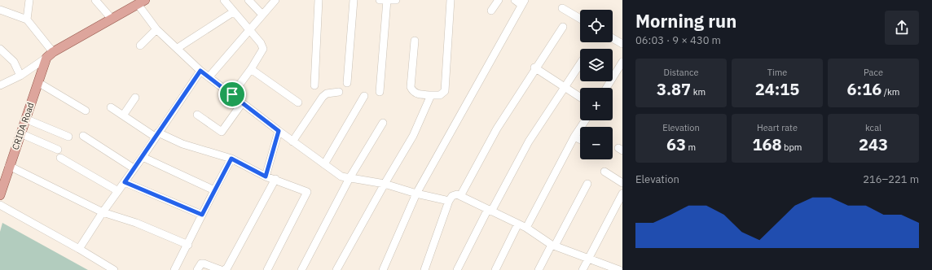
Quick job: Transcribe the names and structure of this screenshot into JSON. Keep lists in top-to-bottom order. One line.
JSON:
{"streets":{"main road":["CRIDA Road"]},"page":{"heading":["Morning run","06:03 · 9 × 430 m"],"map_buttons":["+","−"],"stats":[["Distance","3.87 km"],["Time","24:15"],["Pace","6:16 /km"],["Elevation","63 m"],["Heart rate","168 bpm"],["kcal","243"]],"chart":["Elevation","216–221 m"]}}
